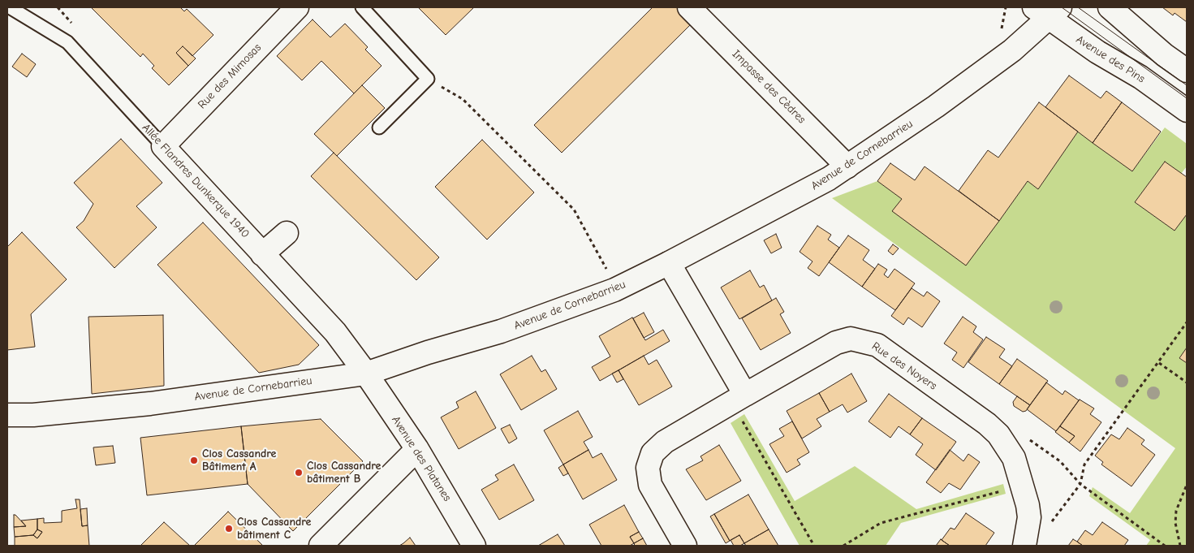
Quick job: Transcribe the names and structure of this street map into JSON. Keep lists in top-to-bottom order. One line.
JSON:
{"streets":{"street":["Avenue des Pins","Rue des Mimosas","Impasse des Cèdres","Avenue de Cornebarrieu","Allée Flandres Dunkerque 1940","Rue des Noyers","Avenue des Platanes"]},"crossings":[["Avenue des Pins","Avenue de Cornebarrieu"],["Rue des Mimosas","Allée Flandres Dunkerque 1940"],["Impasse des Cèdres","Avenue de Cornebarrieu"],["Avenue de Cornebarrieu","Allée Flandres Dunkerque 1940"],["Avenue de Cornebarrieu","Avenue des Platanes"],["Allée Flandres Dunkerque 1940","Avenue des Platanes"]],"places":["Clos Cassandre Bâtiment A","Clos Cassandre bâtiment B","Clos Cassandre bâtiment C"]}
